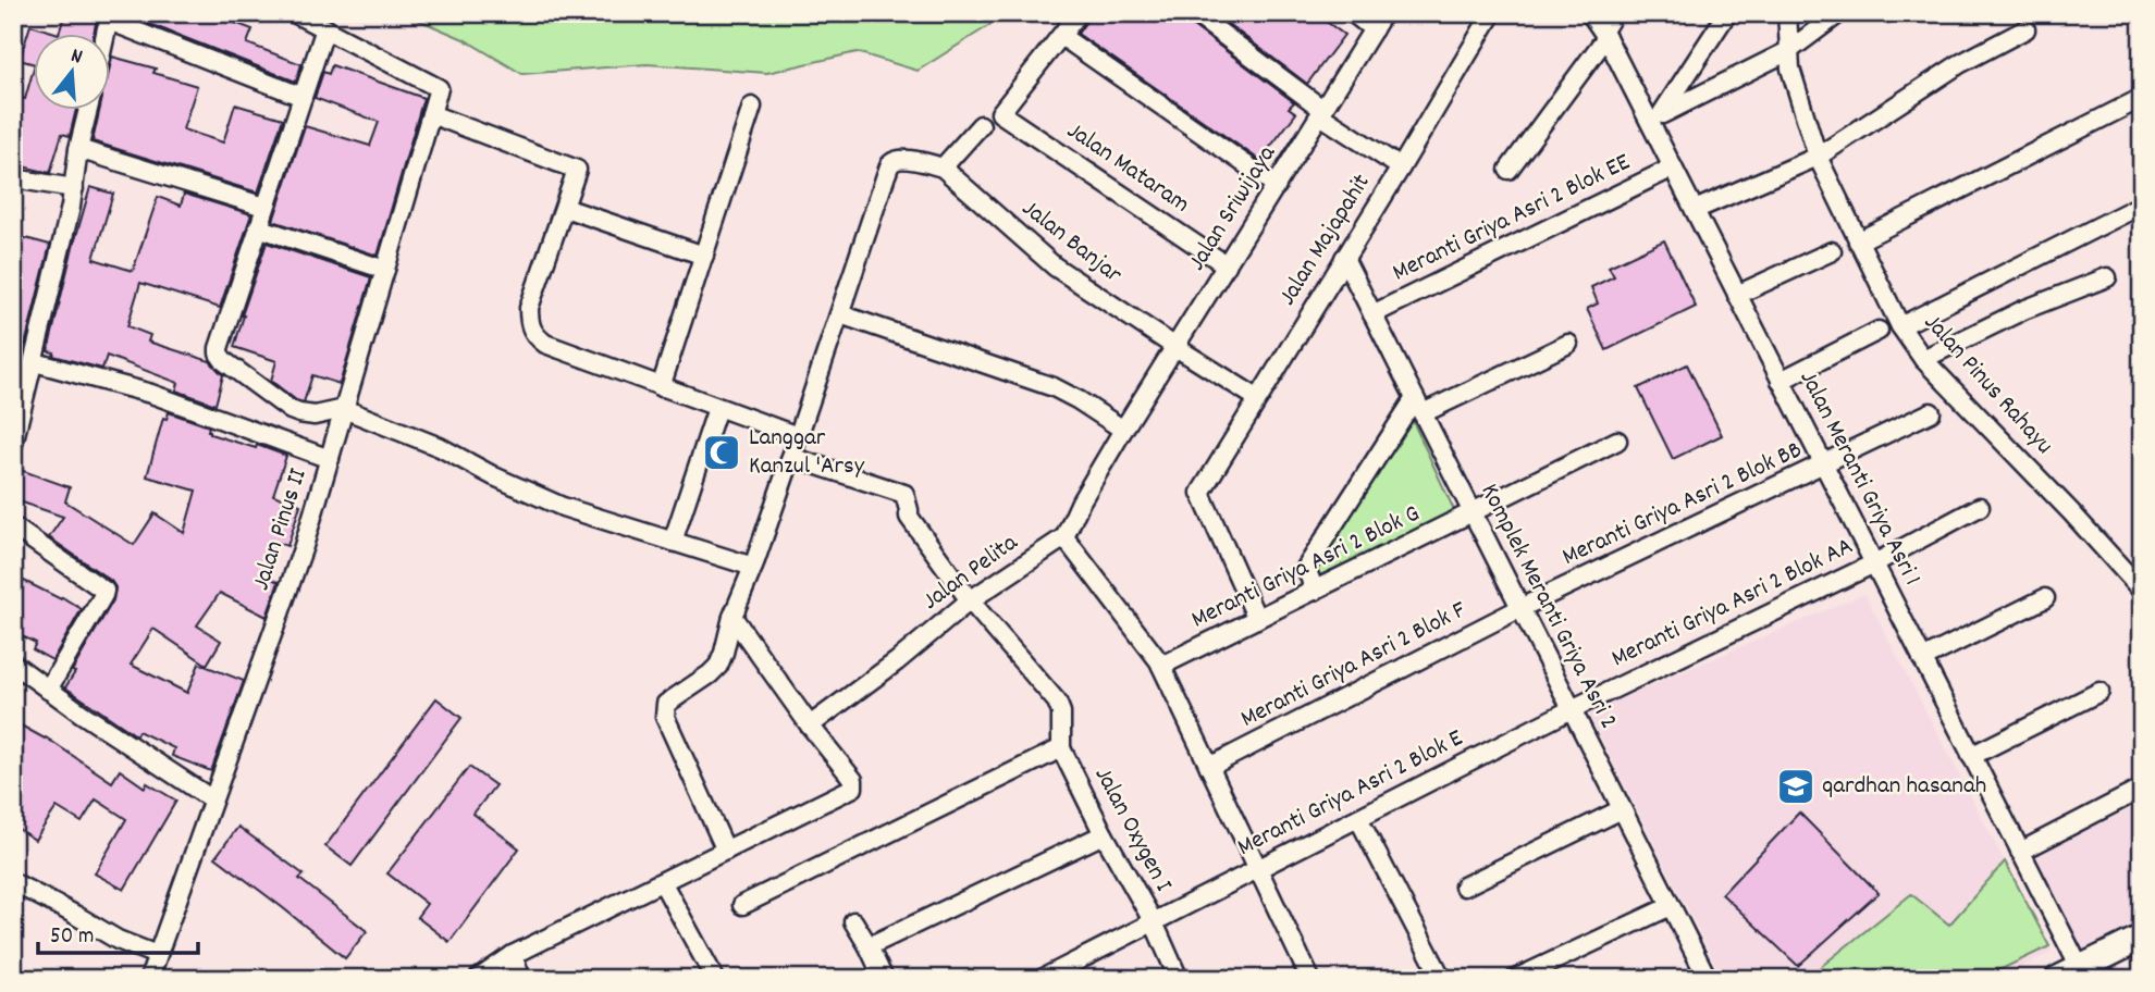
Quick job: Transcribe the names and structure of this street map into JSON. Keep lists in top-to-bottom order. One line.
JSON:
{"streets":{"street":["Jalan Mataram","Jalan Sriwijaya","Meranti Griya Asri 2 Blok EE","Jalan Majapahit","Jalan Banjar","Jalan Pinus Rahayu","Jalan Meranti Griya Asri 1","Meranti Griya Asri 2 Blok BB","Jalan Pinus II","Meranti Griya Asri 2 Blok G","Jalan Pelita","Meranti Griya Asri 2 Blok AA","Komplek Meranti Griya Asri 2","Meranti Griya Asri 2 Blok F","Meranti Griya Asri 2 Blok E","Jalan Oxygen I"]},"crossings":[["Jalan Mataram","Jalan Sriwijaya"],["Jalan Sriwijaya","Jalan Banjar"],["Meranti Griya Asri 2 Blok EE","Jalan Meranti Griya Asri 1"],["Meranti Griya Asri 2 Blok EE","Komplek Meranti Griya Asri 2"],["Jalan Majapahit","Jalan Banjar"],["Jalan Majapahit","Meranti Griya Asri 2 Blok G"],["Jalan Majapahit","Komplek Meranti Griya Asri 2"],["Jalan Meranti Griya Asri 1","Meranti Griya Asri 2 Blok BB"],["Jalan Meranti Griya Asri 1","Meranti Griya Asri 2 Blok AA"],["Meranti Griya Asri 2 Blok BB","Komplek Meranti Griya Asri 2"],["Meranti Griya Asri 2 Blok BB","Meranti Griya Asri 2 Blok F"],["Meranti Griya Asri 2 Blok G","Komplek Meranti Griya Asri 2"],["Jalan Pelita","Jalan Oxygen I"],["Meranti Griya Asri 2 Blok AA","Komplek Meranti Griya Asri 2"],["Meranti Griya Asri 2 Blok AA","Meranti Griya Asri 2 Blok E"],["Komplek Meranti Griya Asri 2","Meranti Griya Asri 2 Blok F"],["Komplek Meranti Griya Asri 2","Meranti Griya Asri 2 Blok E"],["Meranti Griya Asri 2 Blok E","Jalan Oxygen I"]],"places":{"mosque":["Langgar Kanzul 'Arsy"],"school or university":["qardhan hasanah"]},"scale_bar":"50 m","north":"top"}
